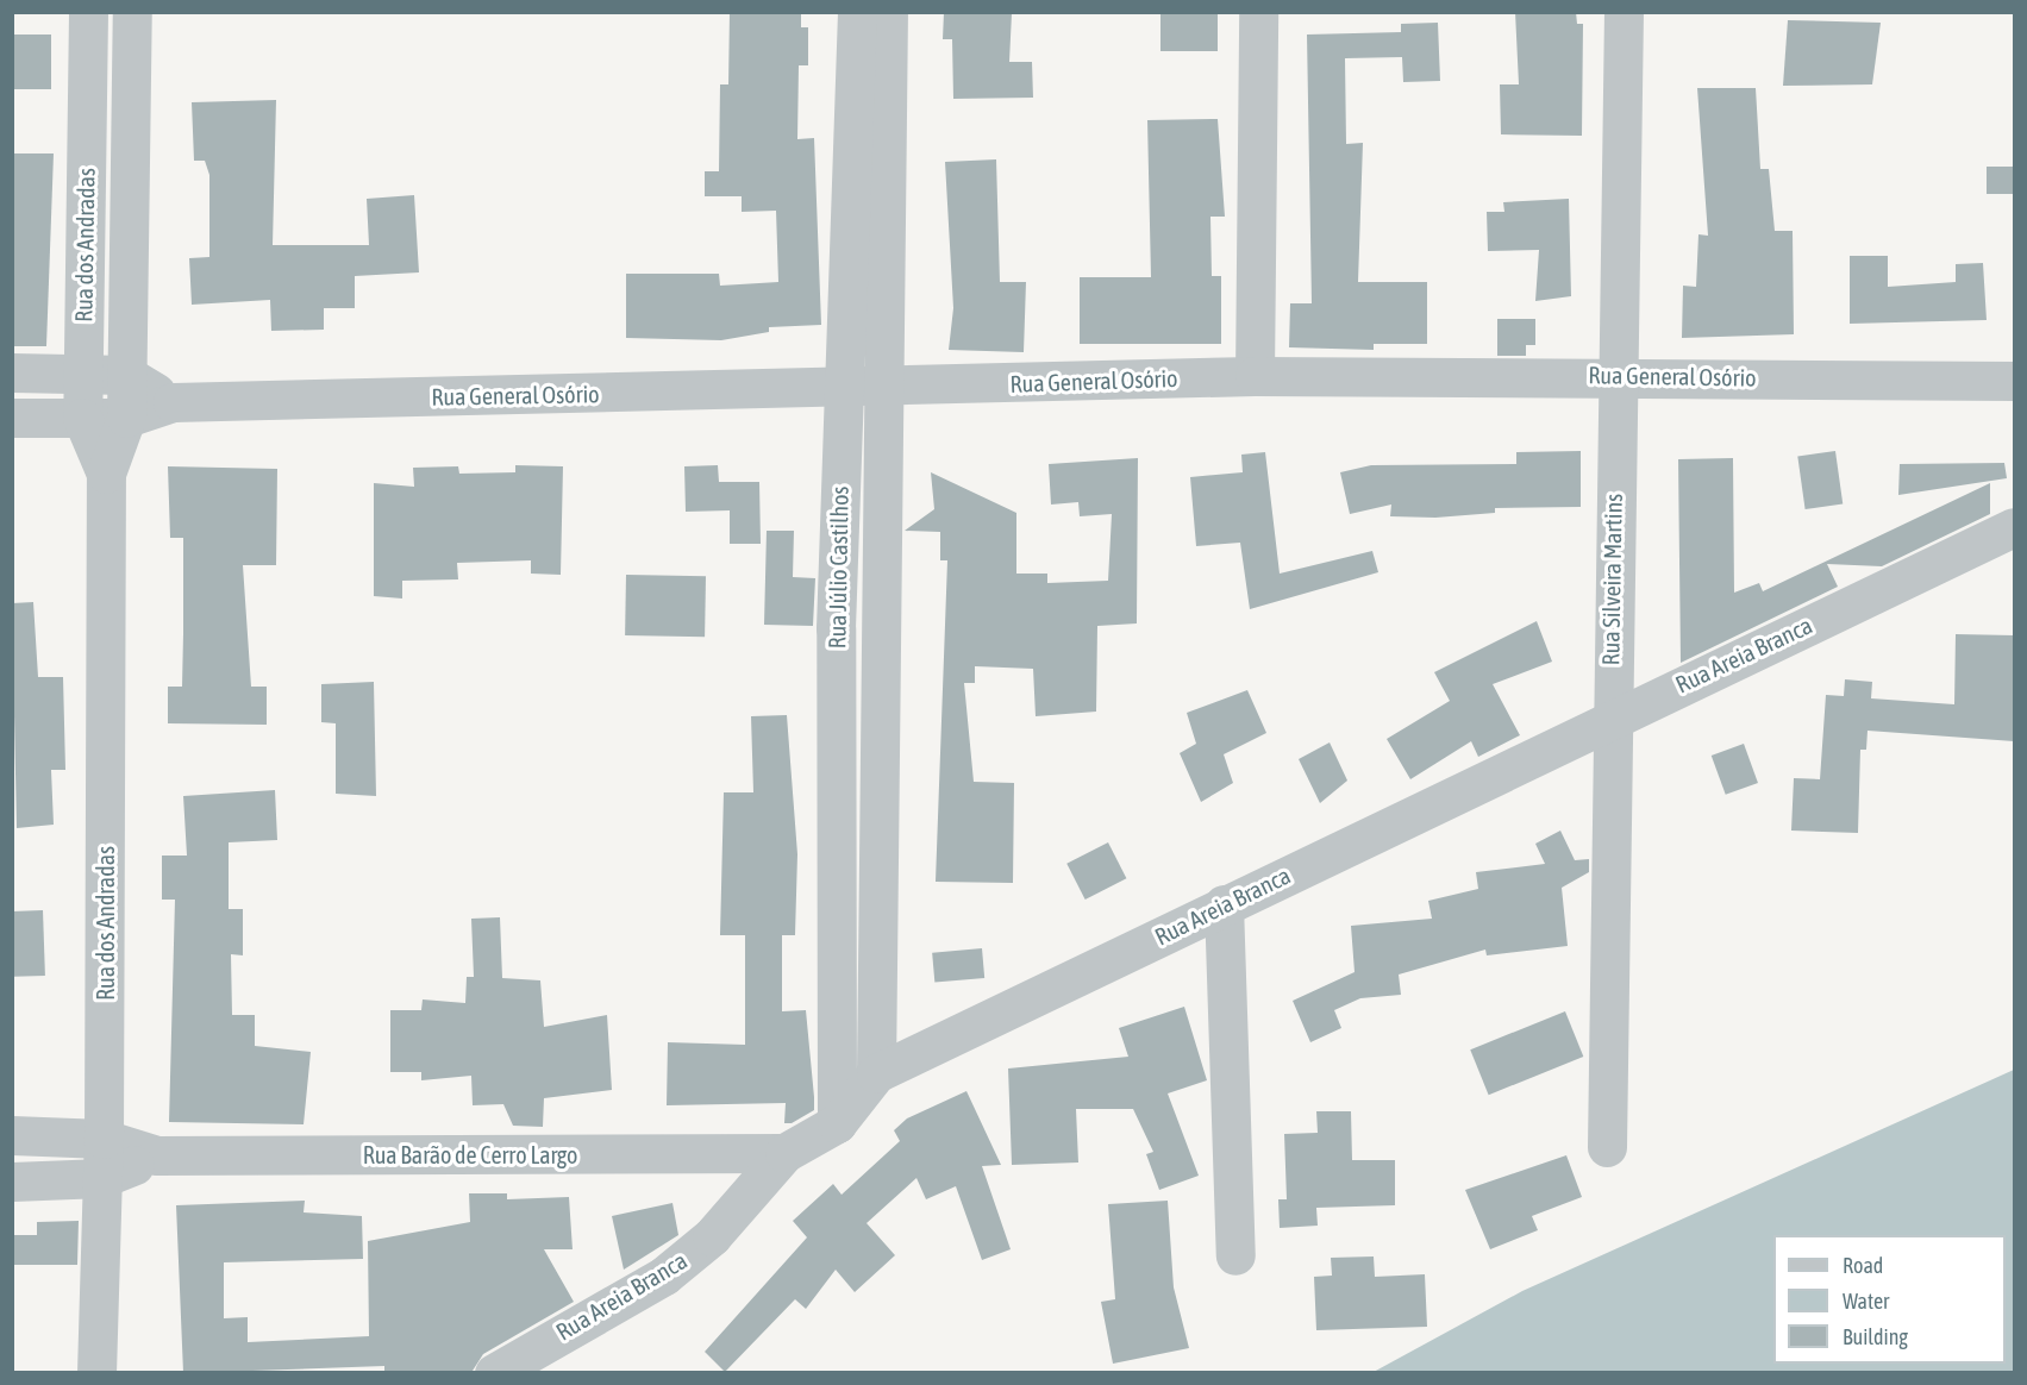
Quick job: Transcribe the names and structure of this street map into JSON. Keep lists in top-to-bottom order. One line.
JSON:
{"streets":{"street":["Rua dos Andradas","Rua General Osório","Rua Júlio Castilhos","Rua Silveira Martins","Rua Areia Branca","Rua Barão de Cerro Largo"]},"crossings":[["Rua dos Andradas","Rua General Osório"],["Rua dos Andradas","Rua Barão de Cerro Largo"],["Rua General Osório","Rua Júlio Castilhos"],["Rua General Osório","Rua Silveira Martins"],["Rua Júlio Castilhos","Rua Areia Branca"],["Rua Silveira Martins","Rua Areia Branca"],["Rua Areia Branca","Rua Barão de Cerro Largo"]],"legend":["Road","Water","Building"]}
